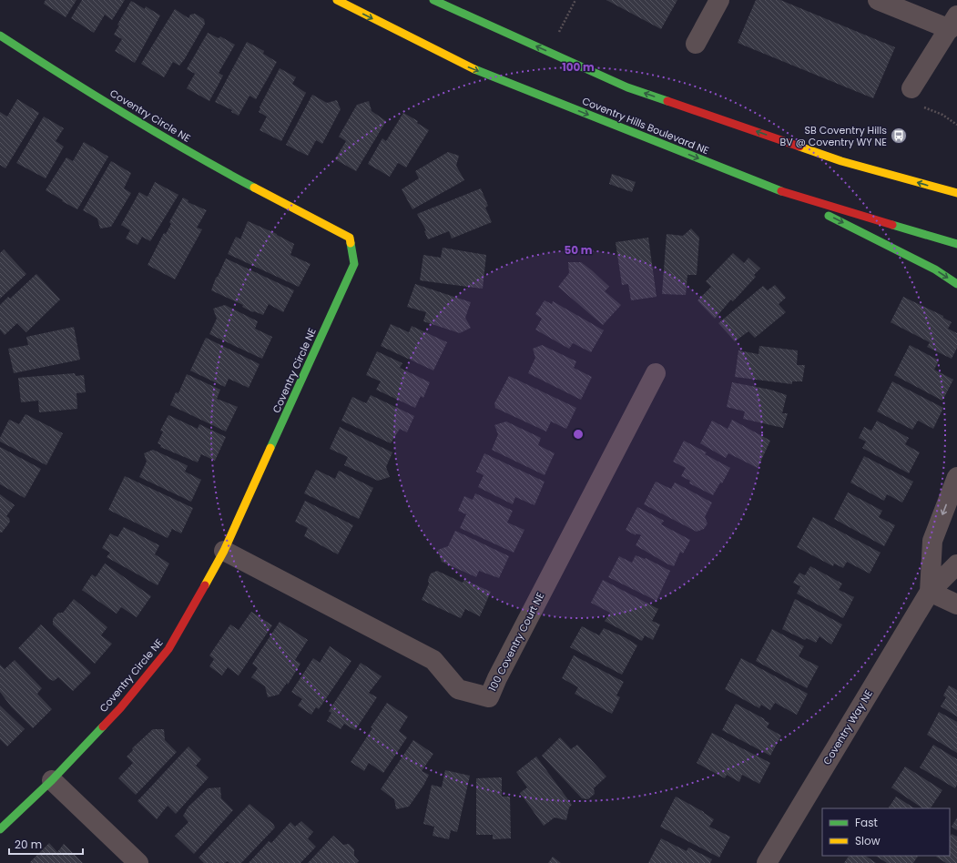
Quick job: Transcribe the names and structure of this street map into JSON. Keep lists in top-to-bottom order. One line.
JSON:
{"streets":{"street":["Coventry Circle NE","Coventry Hills Boulevard NE","100 Coventry Court NE","Coventry Way NE"]},"crossings":[["Coventry Circle NE","100 Coventry Court NE"]],"places":{"bus stop":["SB Coventry Hills BV @ Coventry WY NE"]},"legend":["Fast","Slow"],"scale_bar":"20 m","rings":["100 m","50 m"]}
